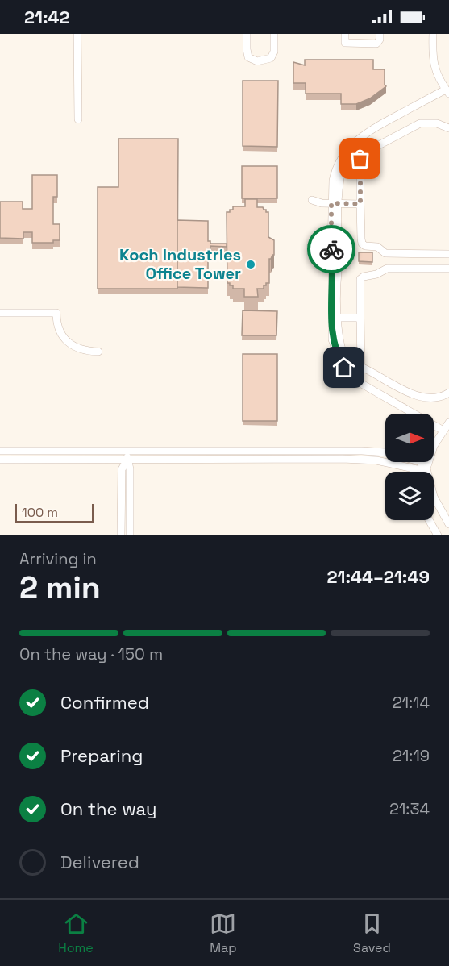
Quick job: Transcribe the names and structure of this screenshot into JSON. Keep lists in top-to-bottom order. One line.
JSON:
{"places":["Koch Industries Office Tower"],"scale_bar":"100 m","north":"right","page":{"status":"21:42","scale":"100 m","heading":["2 min","Arriving in","21:44–21:49"],"bar":"On the way · 150 m","list":[["Confirmed","21:14"],["Preparing","21:19"],["On the way","21:34"],"Delivered"],"tabs":["Home","Map","Saved"]}}
